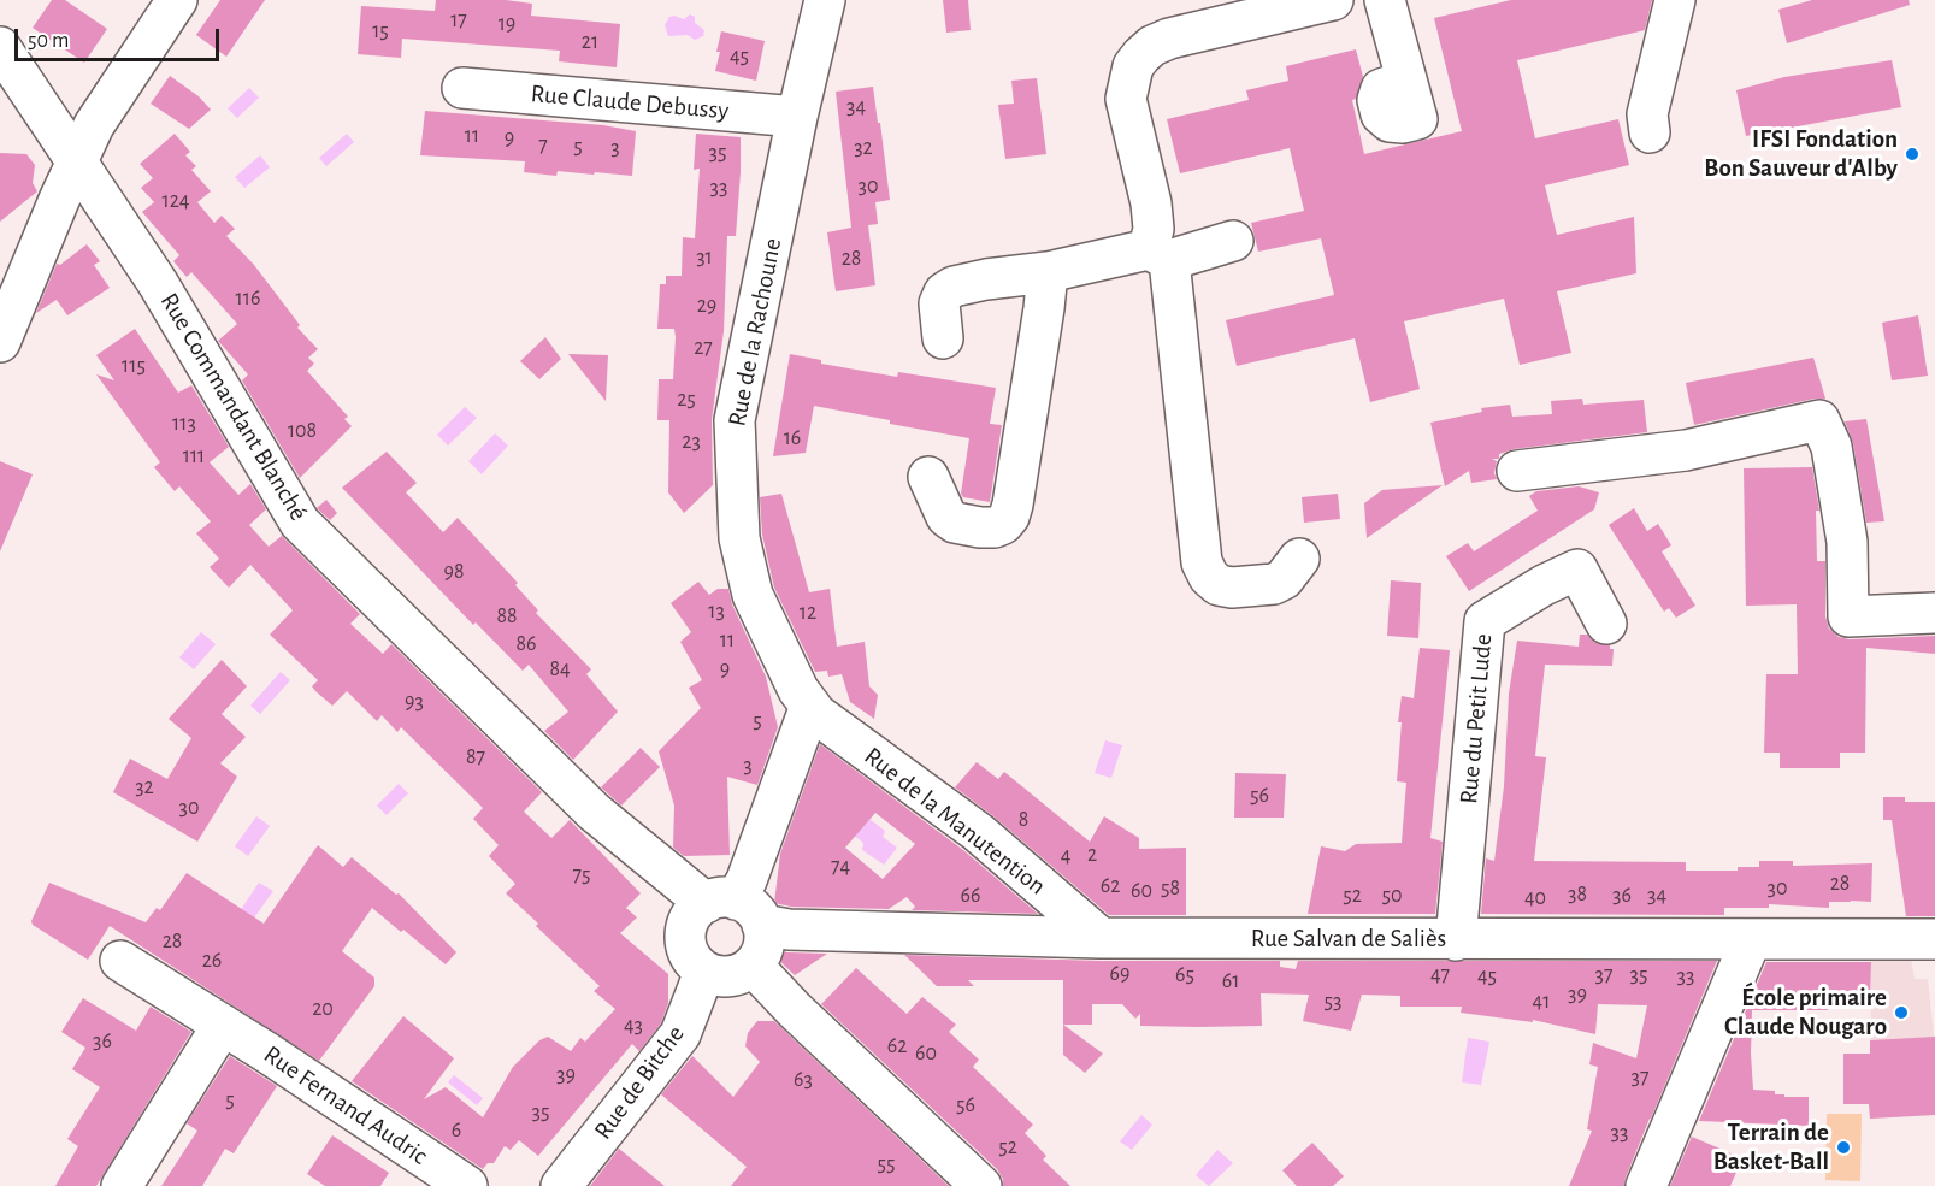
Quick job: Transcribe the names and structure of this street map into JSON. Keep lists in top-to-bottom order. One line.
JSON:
{"streets":{"street":["Rue Claude Debussy","Rue de la Rachoune","Rue Commandant Blanché","Rue du Petit Lude","Rue de la Manutention","Rue Salvan de Saliès","Rue de Bitche","Rue Fernand Audric"]},"crossings":[["Rue Claude Debussy","Rue de la Rachoune"],["Rue de la Rachoune","Rue de la Manutention"],["Rue Commandant Blanché","Rue Salvan de Saliès"],["Rue Commandant Blanché","Rue de Bitche"],["Rue du Petit Lude","Rue Salvan de Saliès"],["Rue de la Manutention","Rue Salvan de Saliès"],["Rue Salvan de Saliès","Rue de Bitche"]],"places":["IFSI Fondation Bon Sauveur d'Alby","École primaire Claude Nougaro","Terrain de Basket-Ball"],"house_numbers":["17","19","15","21","45","34","11","9","7","5","3","32","35","30","33","124","31","28","116","29","27","115","25","113","108","16","23","111","98","13","12","88","11","86","84","9","93","5","87","3","32","56","30","8","2","4","74","75","28","62","58","30","60","38","66","52","50","36","34","40","28","26","69","65","47","37","35","45","33","61","39","53","41","20","43","36","62","60","39","37","63","5","56","35","6","33","52","55"],"scale_bar":"50 m"}
